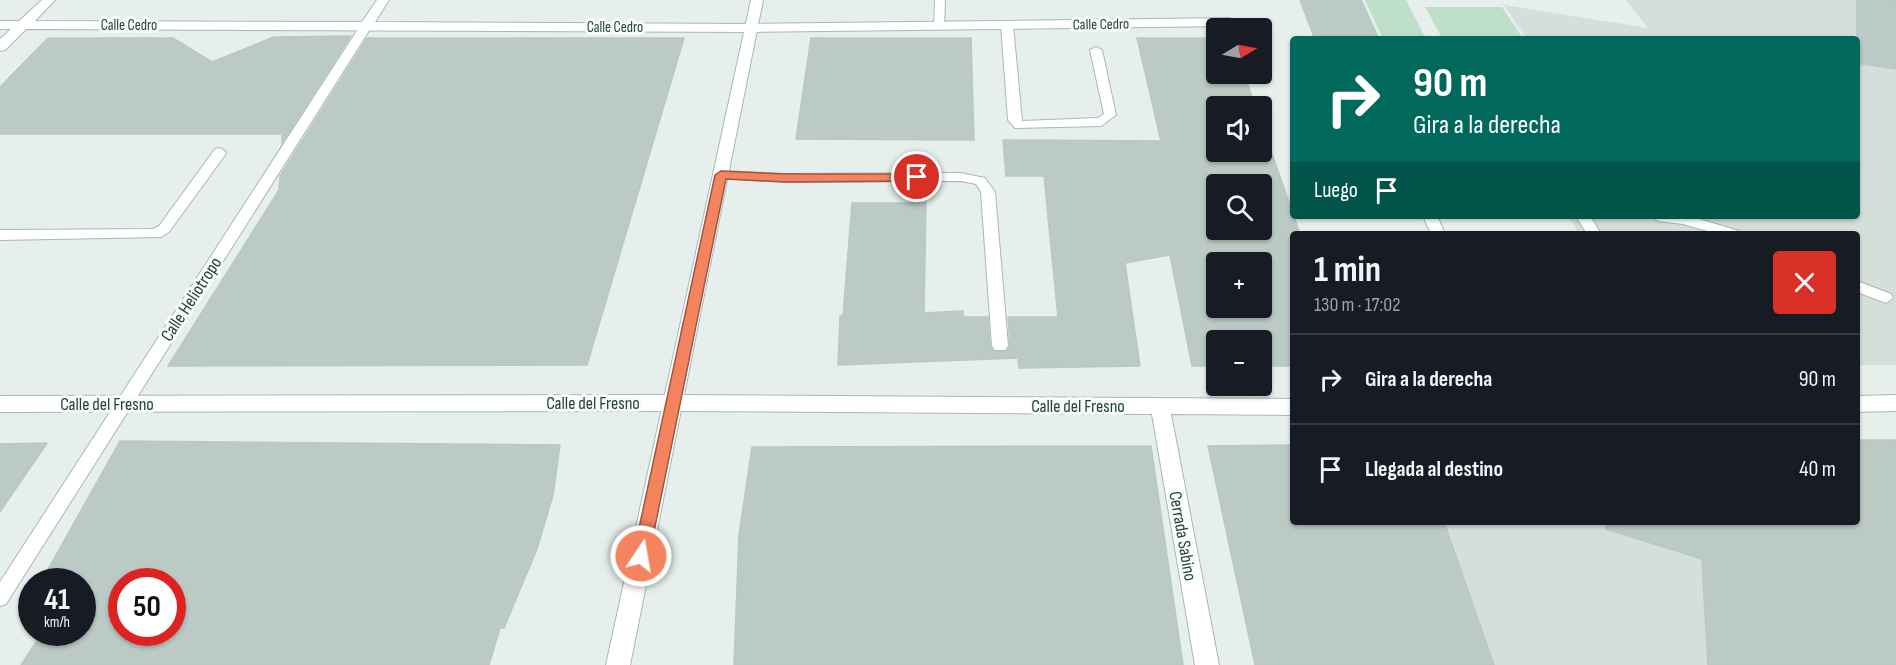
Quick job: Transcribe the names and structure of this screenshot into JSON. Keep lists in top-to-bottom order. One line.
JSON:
{"streets":{"street":["Calle Cedro","Calle Heliotropo","Calle del Fresno","Cerrada Sabino"]},"crossings":[["Calle Cedro","Calle Heliotropo"],["Calle Heliotropo","Calle del Fresno"],["Calle del Fresno","Cerrada Sabino"]],"north":"right","page":{"map_buttons":["+","−"],"turn":["90 m","Gira a la derecha"],"then":"Luego","heading":["1 min","130 m · 17:02"],"list":[{"name":"Gira a la derecha","value":"90 m"},{"name":"Llegada al destino","value":"40 m"}],"speed":"41 km/h","limit":"50"}}
